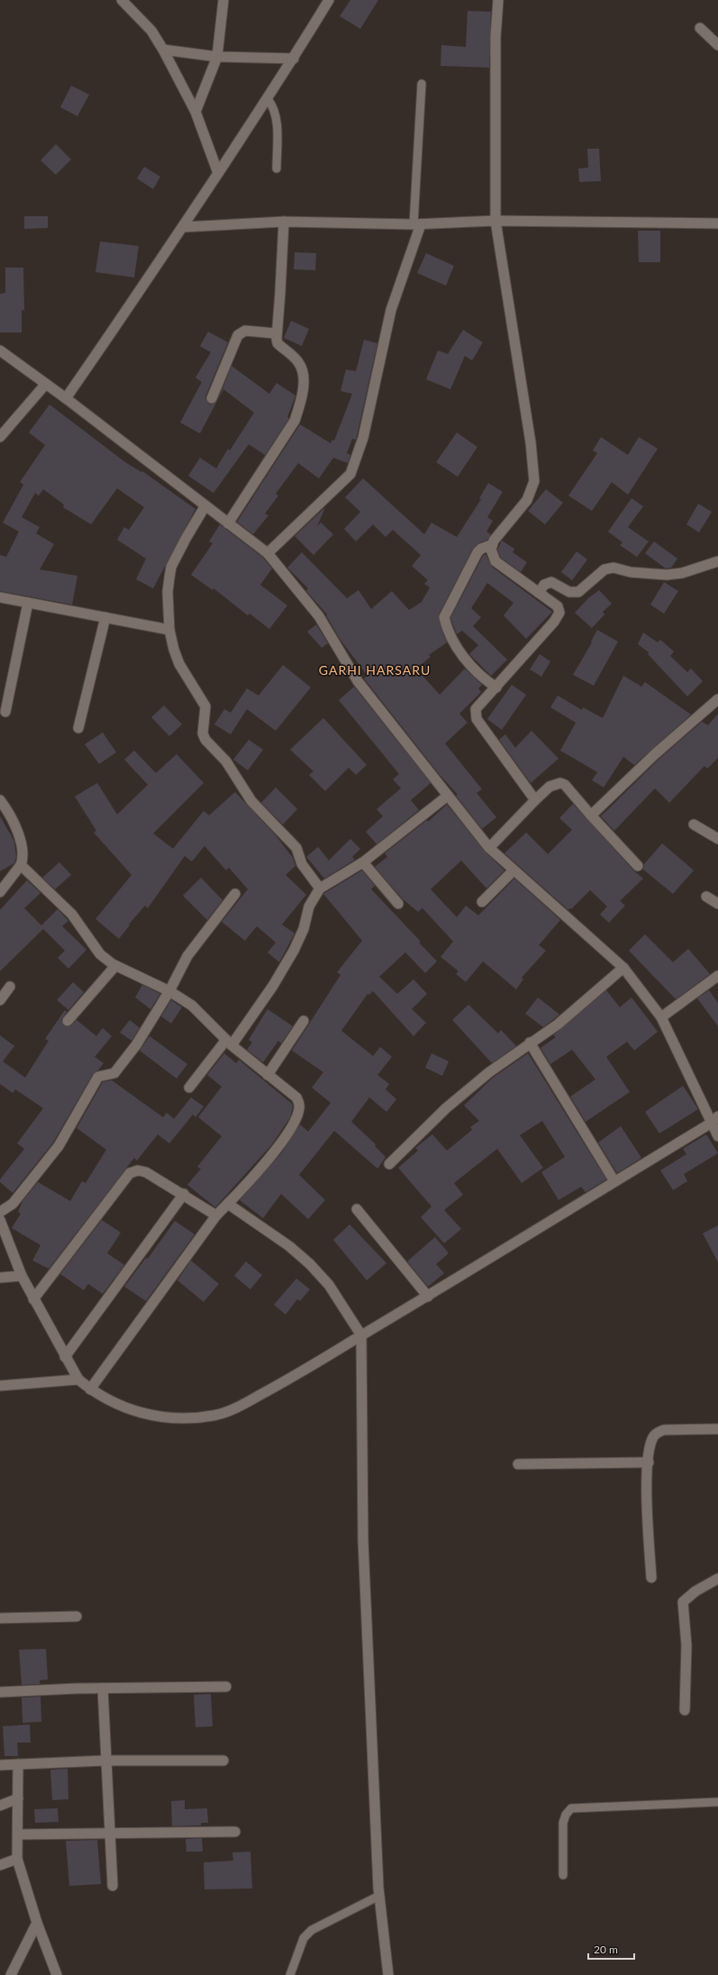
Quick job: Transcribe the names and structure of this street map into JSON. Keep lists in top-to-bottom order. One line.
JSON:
{"districts":["GARHI HARSARU"],"scale_bar":"20 m"}
